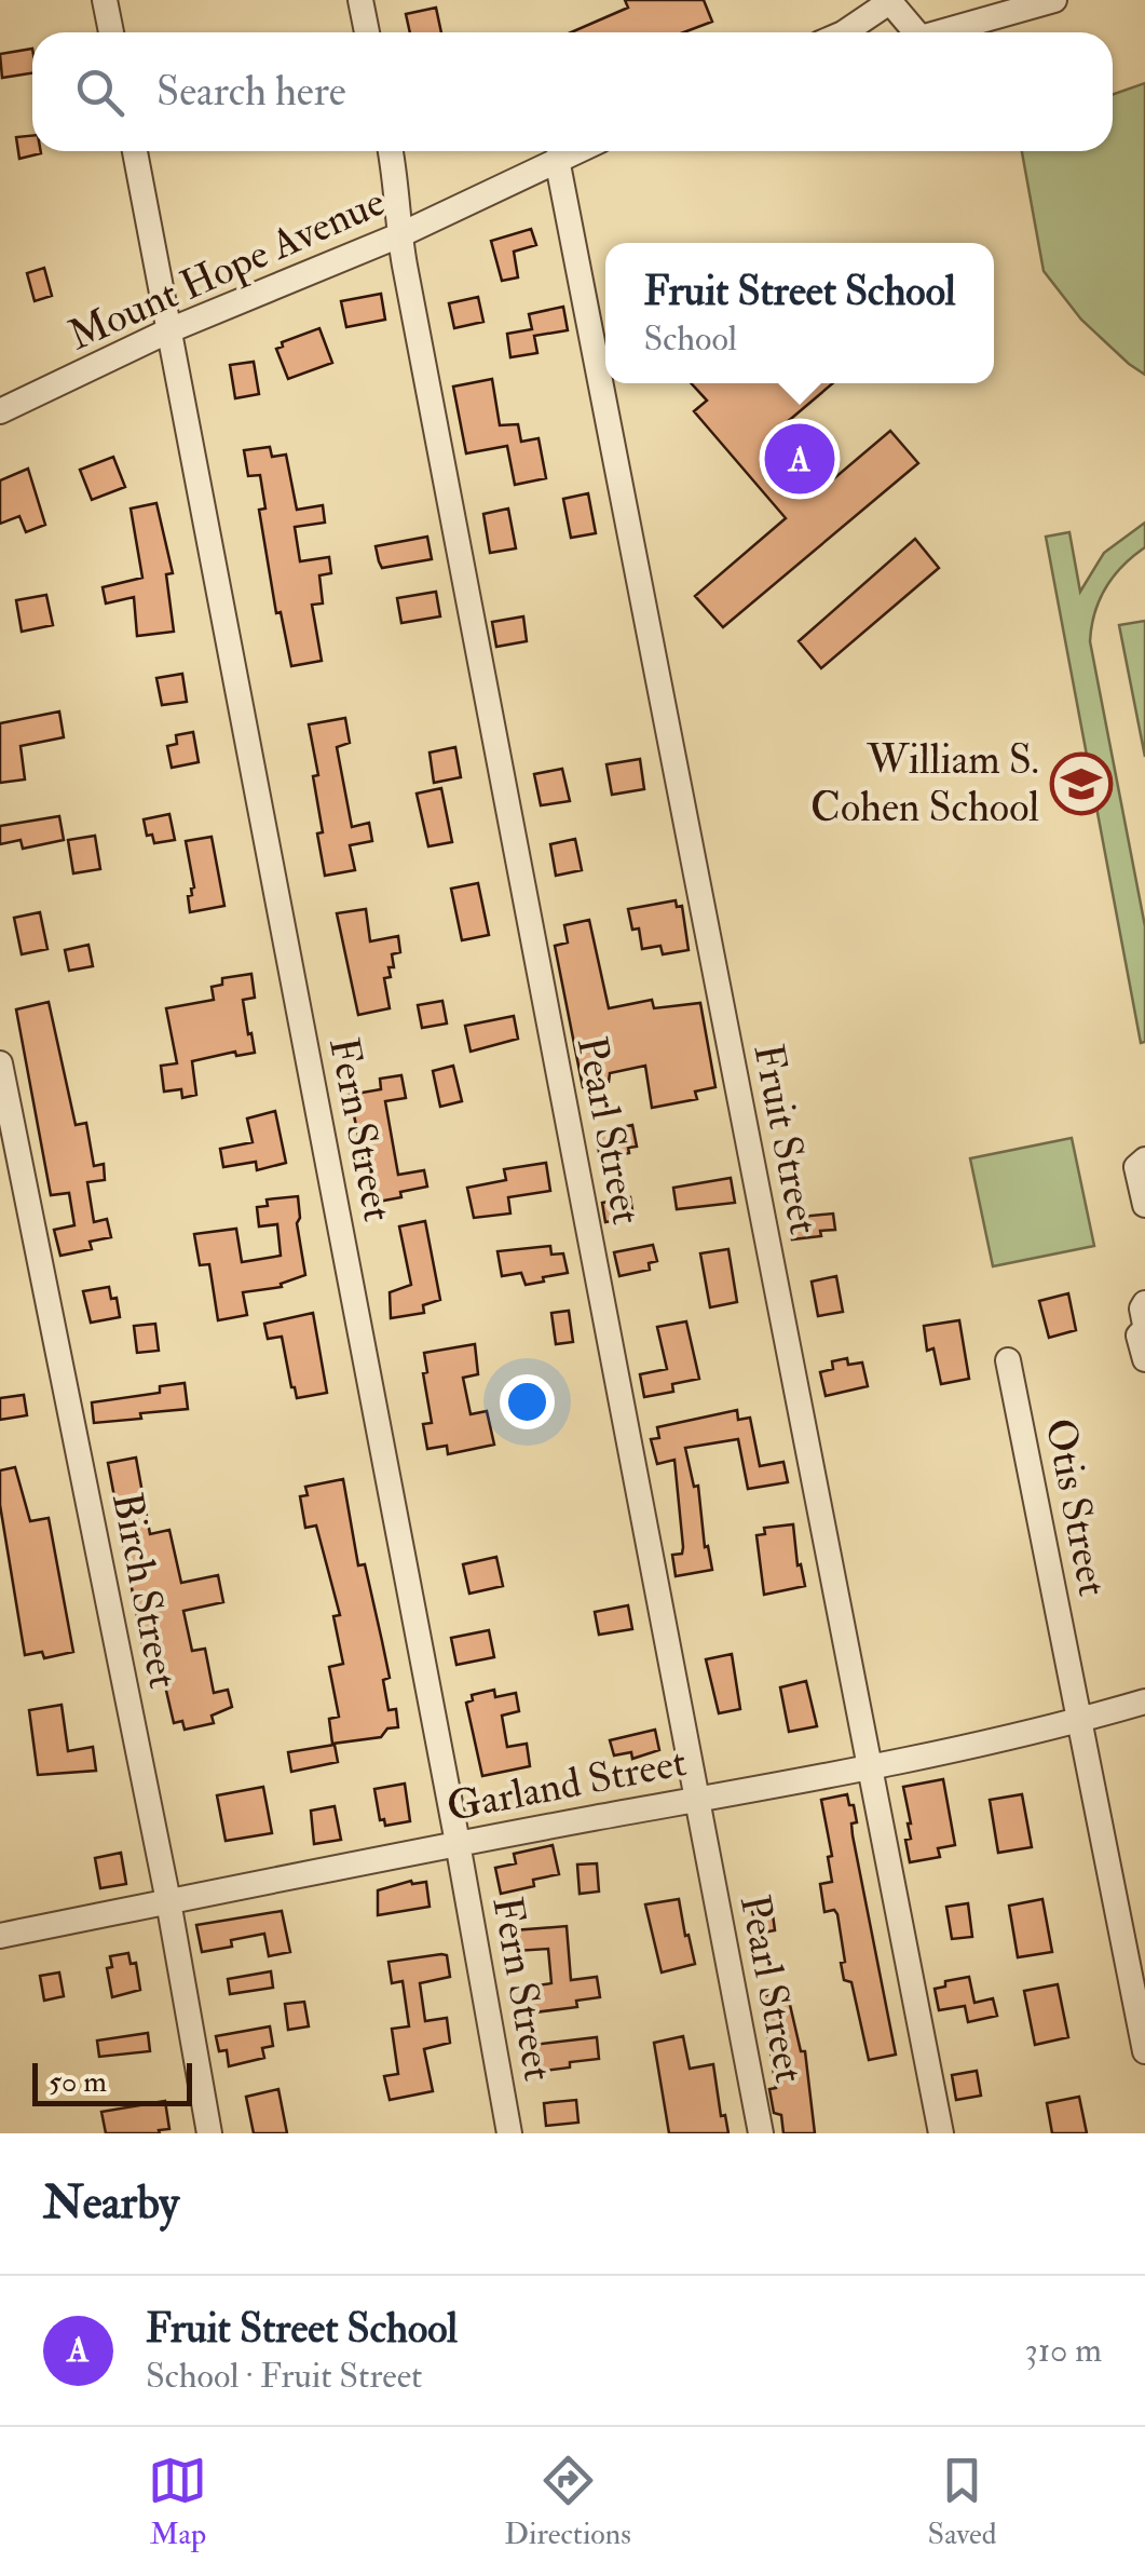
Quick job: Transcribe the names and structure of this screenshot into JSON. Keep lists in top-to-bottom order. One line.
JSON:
{"streets":{"street":["Mount Hope Avenue","Fern Street","Pearl Street","Fruit Street","Otis Street","Birch Street","Garland Street"]},"crossings":[["Mount Hope Avenue","Fern Street"],["Mount Hope Avenue","Pearl Street"],["Mount Hope Avenue","Fruit Street"],["Fern Street","Garland Street"],["Pearl Street","Garland Street"],["Fruit Street","Garland Street"],["Otis Street","Garland Street"],["Birch Street","Garland Street"]],"places":{"school or university":["William S. Cohen School"]},"scale_bar":"50 m","page":{"search":"Search here","popup":["Fruit Street School","School"],"pins":"A","scale":"50 m","heading":"Nearby","list":[{"mark":"A","name":"Fruit Street School","note":"School · Fruit Street","value":"310 m"}],"nav":["Map","Directions","Saved"]}}
